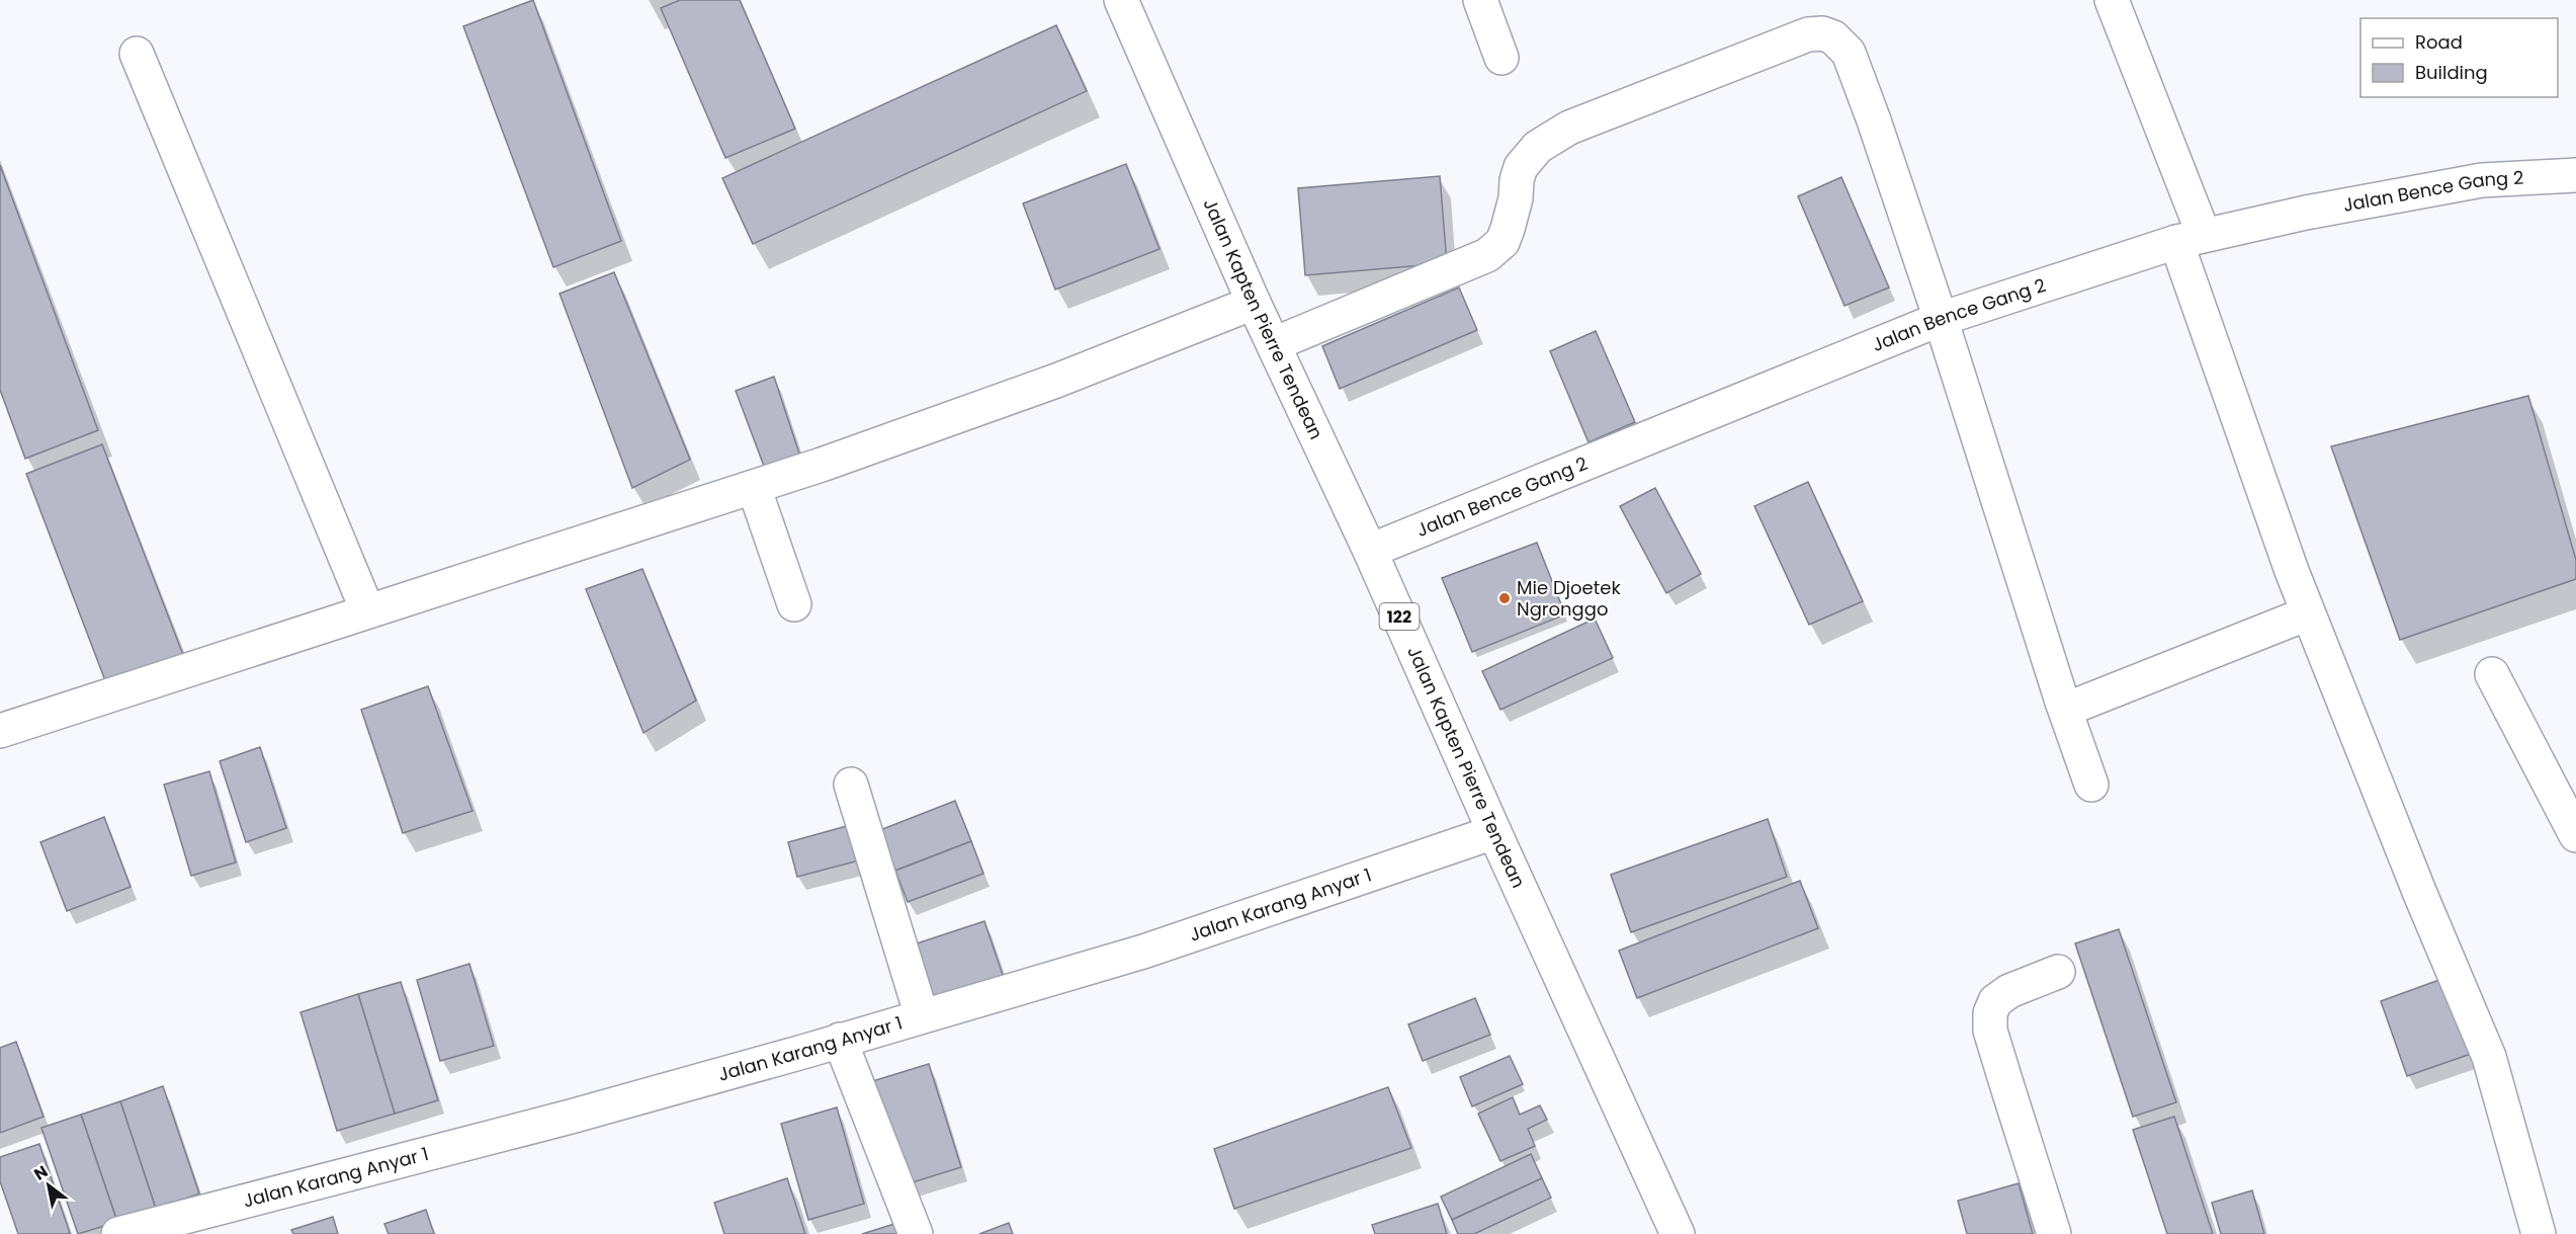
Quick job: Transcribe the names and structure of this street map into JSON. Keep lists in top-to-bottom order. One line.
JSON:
{"streets":{"street":["Jalan Bence Gang 2","Jalan Kapten Pierre Tendean","122","Jalan Karang Anyar 1"]},"crossings":[["Jalan Bence Gang 2","Jalan Kapten Pierre Tendean"],["Jalan Kapten Pierre Tendean","Jalan Karang Anyar 1"]],"places":["Mie Djoetek Ngronggo"],"legend":["Road","Building"],"north":"top left"}
